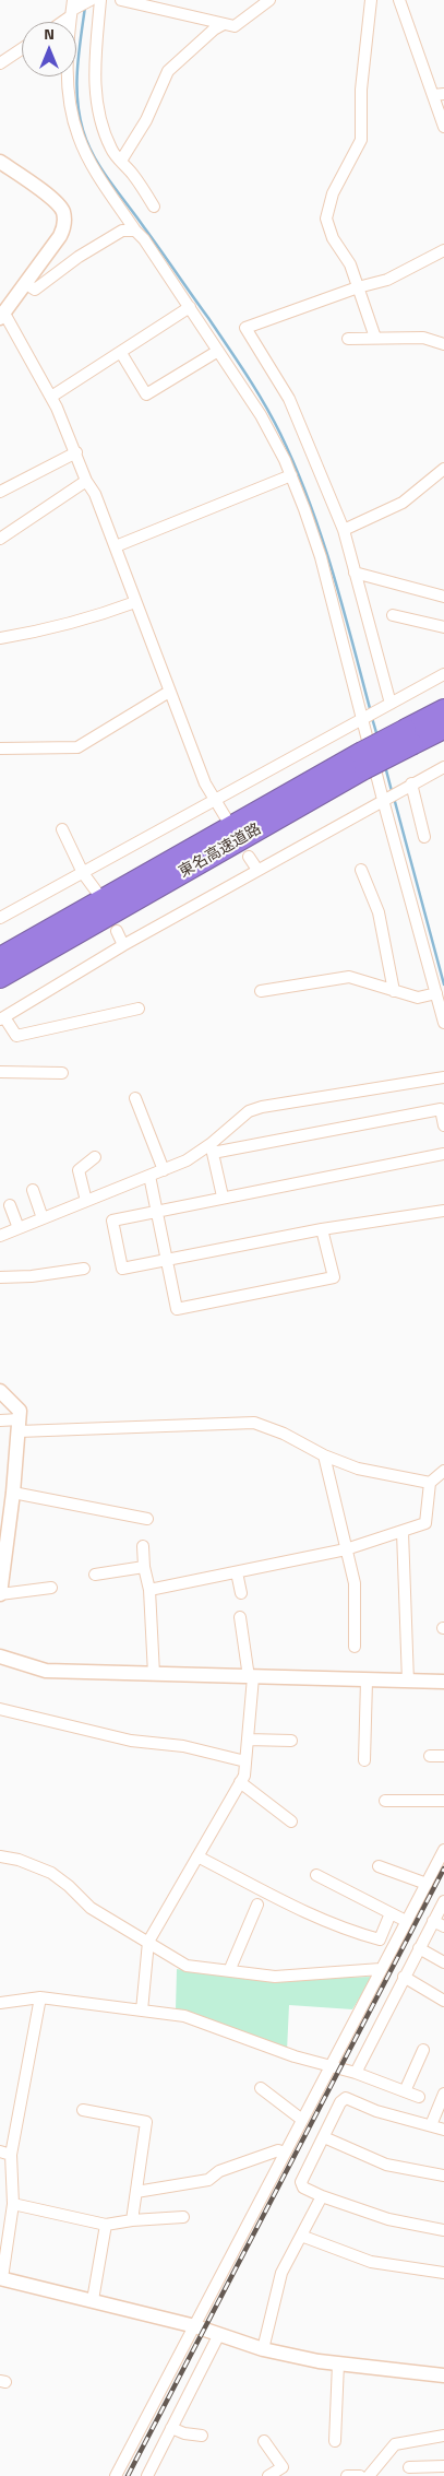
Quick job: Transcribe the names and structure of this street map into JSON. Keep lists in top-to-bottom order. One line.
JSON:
{"streets":{"highway":["東名高速道路"]},"north":"top"}
